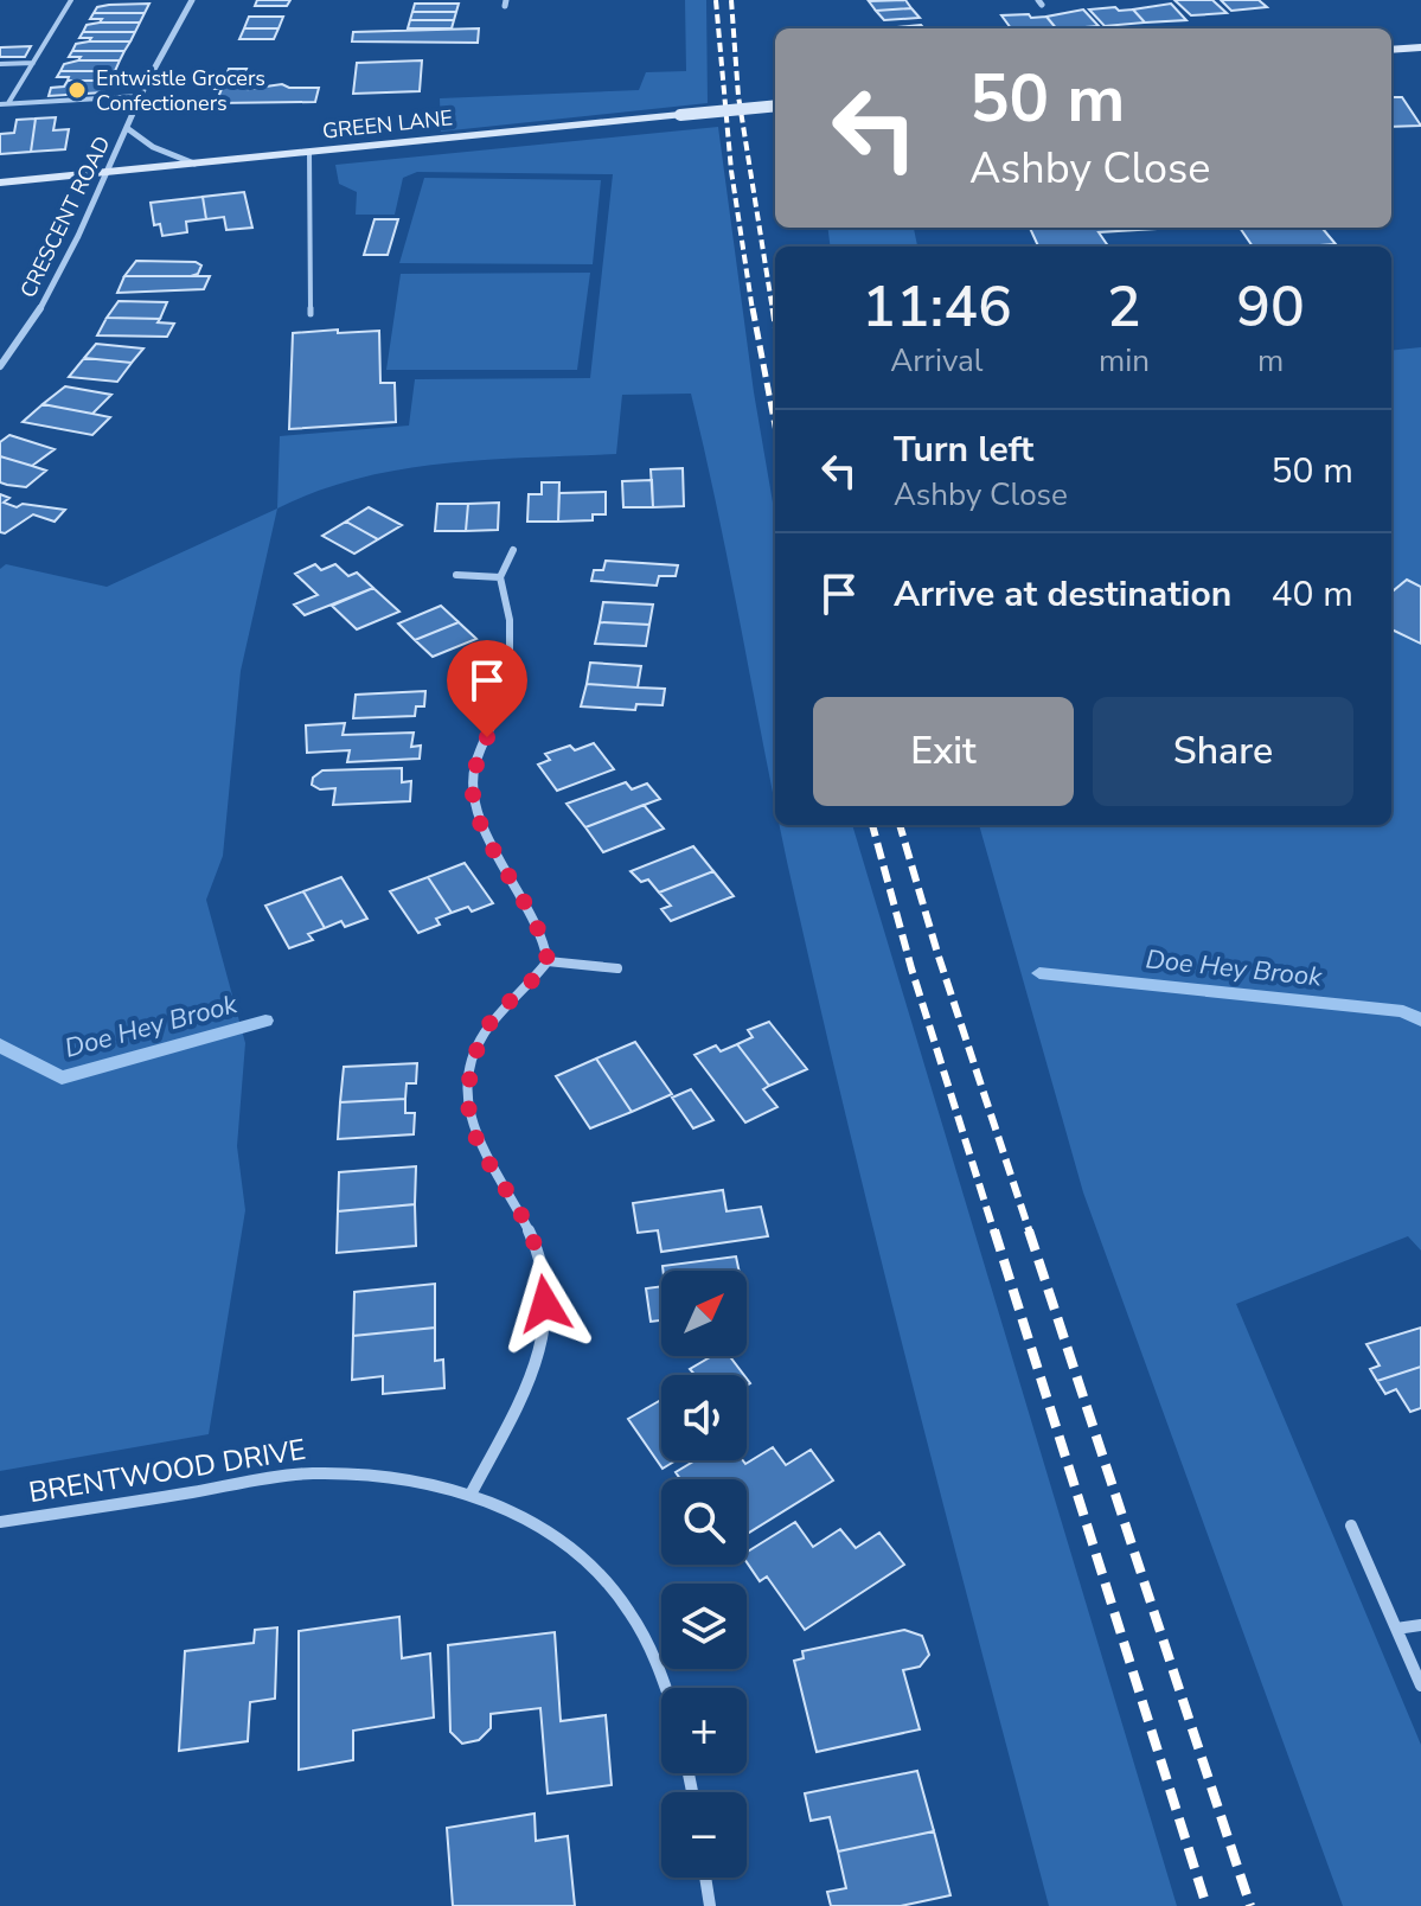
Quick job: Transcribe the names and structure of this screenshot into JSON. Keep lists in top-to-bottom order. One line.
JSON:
{"streets":{"street":["GREEN LANE","CRESCENT ROAD","BRENTWOOD DRIVE"]},"crossings":[["GREEN LANE","CRESCENT ROAD"]],"water":["Doe Hey Brook"],"places":["Entwistle Grocers Confectioners"],"north":"top right","page":{"turn":["50 m","Ashby Close"],"eta":["11:46","Arrival","2","min","90","m"],"list":[{"name":"Turn left","note":"Ashby Close","value":"50 m"},{"name":"Arrive at destination","value":"40 m"}],"buttons":["Exit","Share"],"map_buttons":["+","−"]}}
